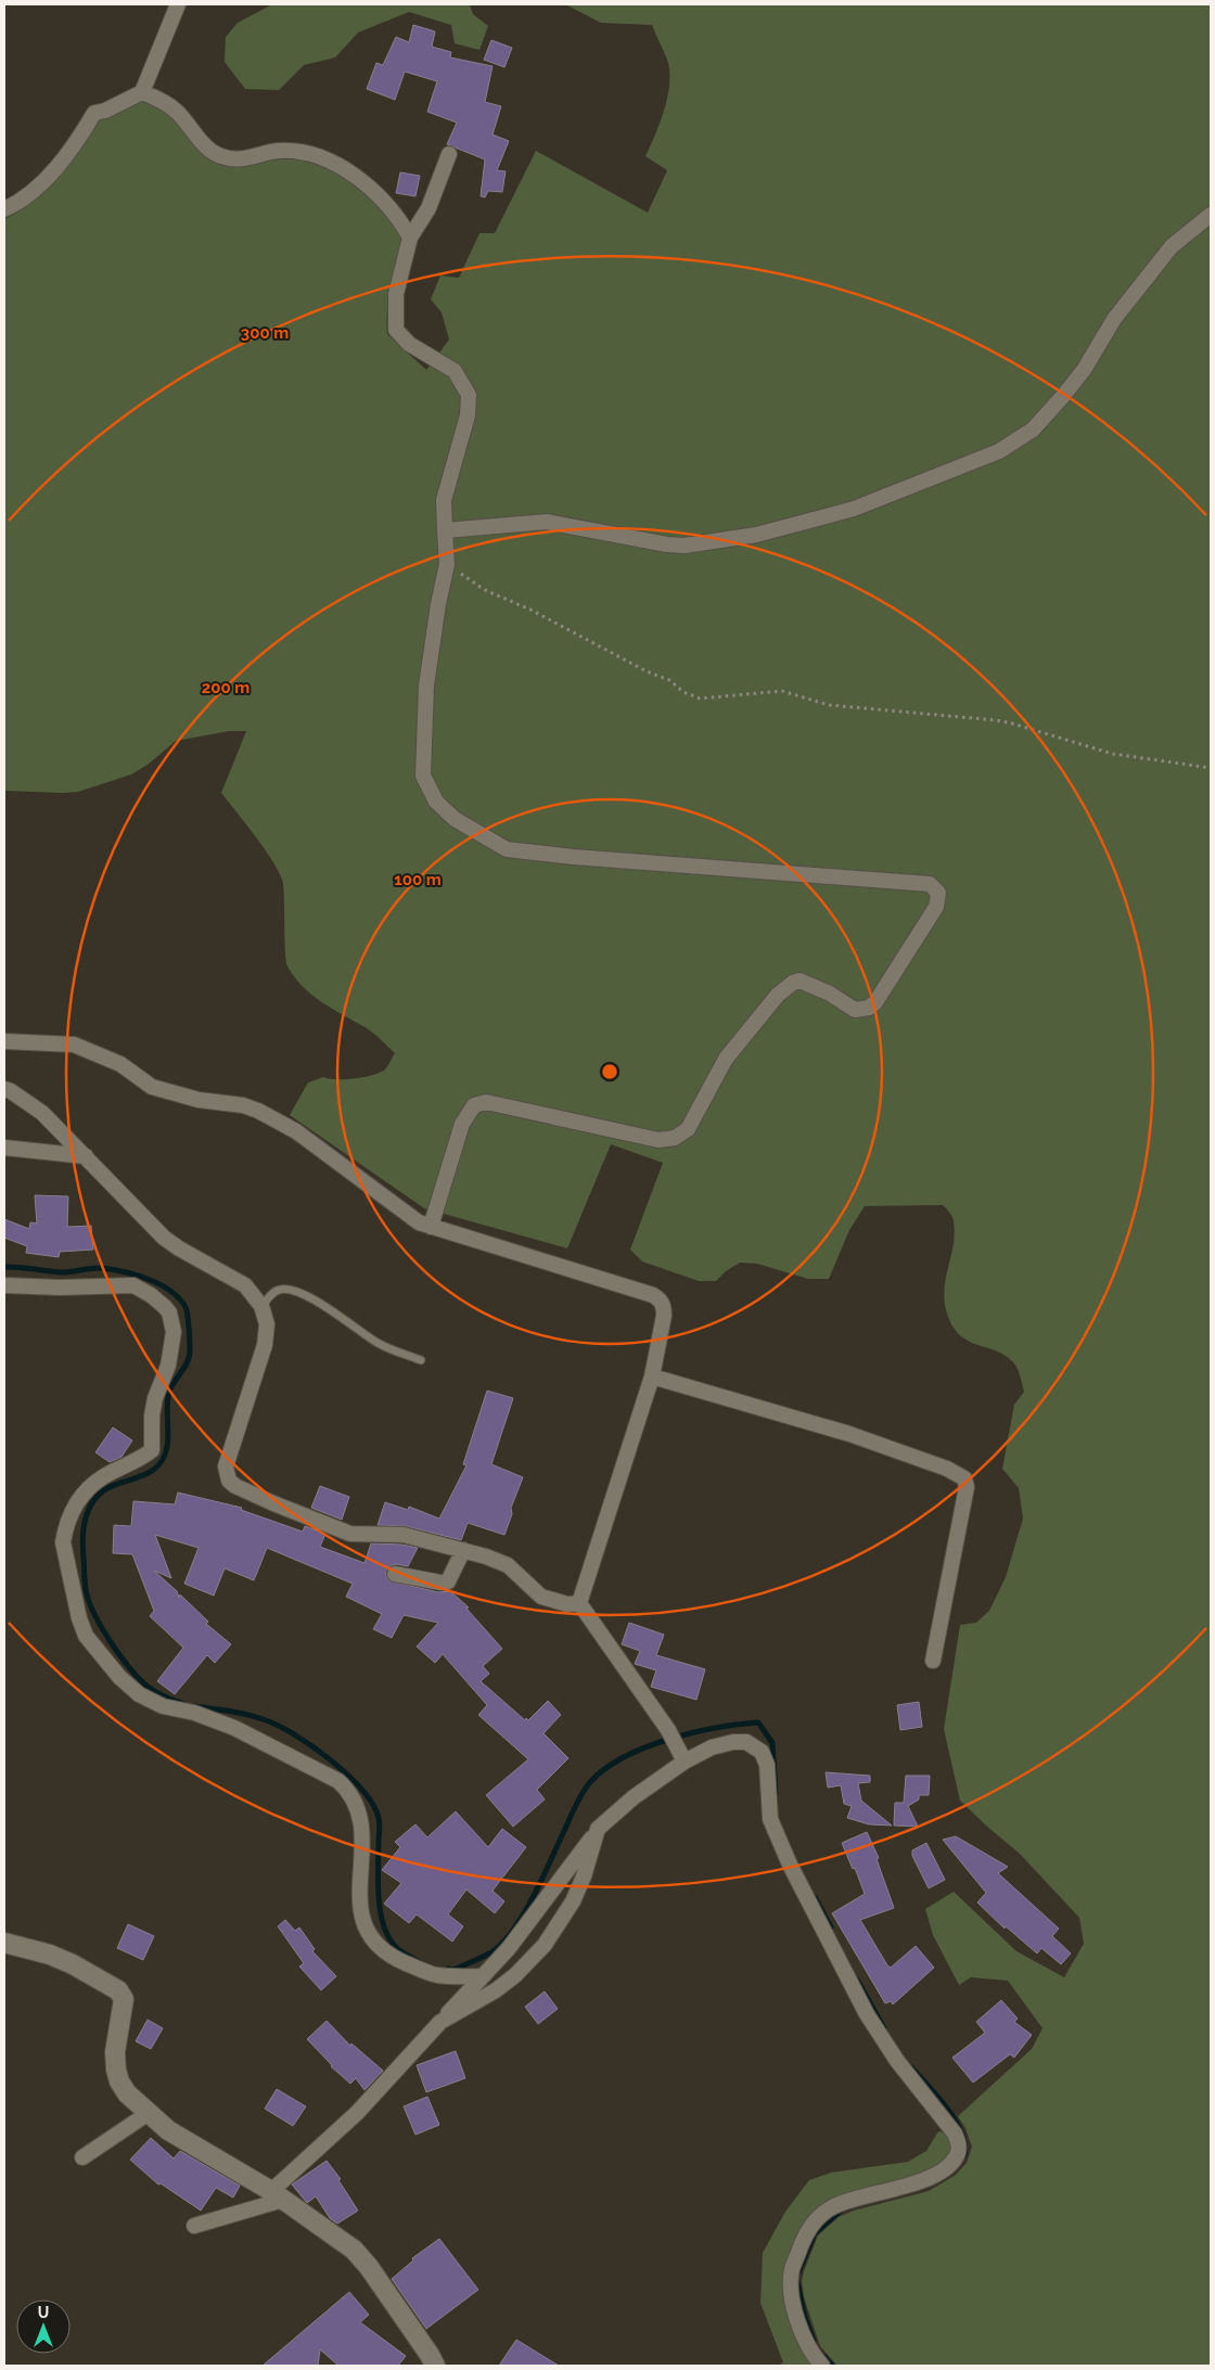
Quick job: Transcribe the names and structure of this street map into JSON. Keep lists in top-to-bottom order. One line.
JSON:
{"north":"top","rings":["300 m","200 m","100 m"]}
